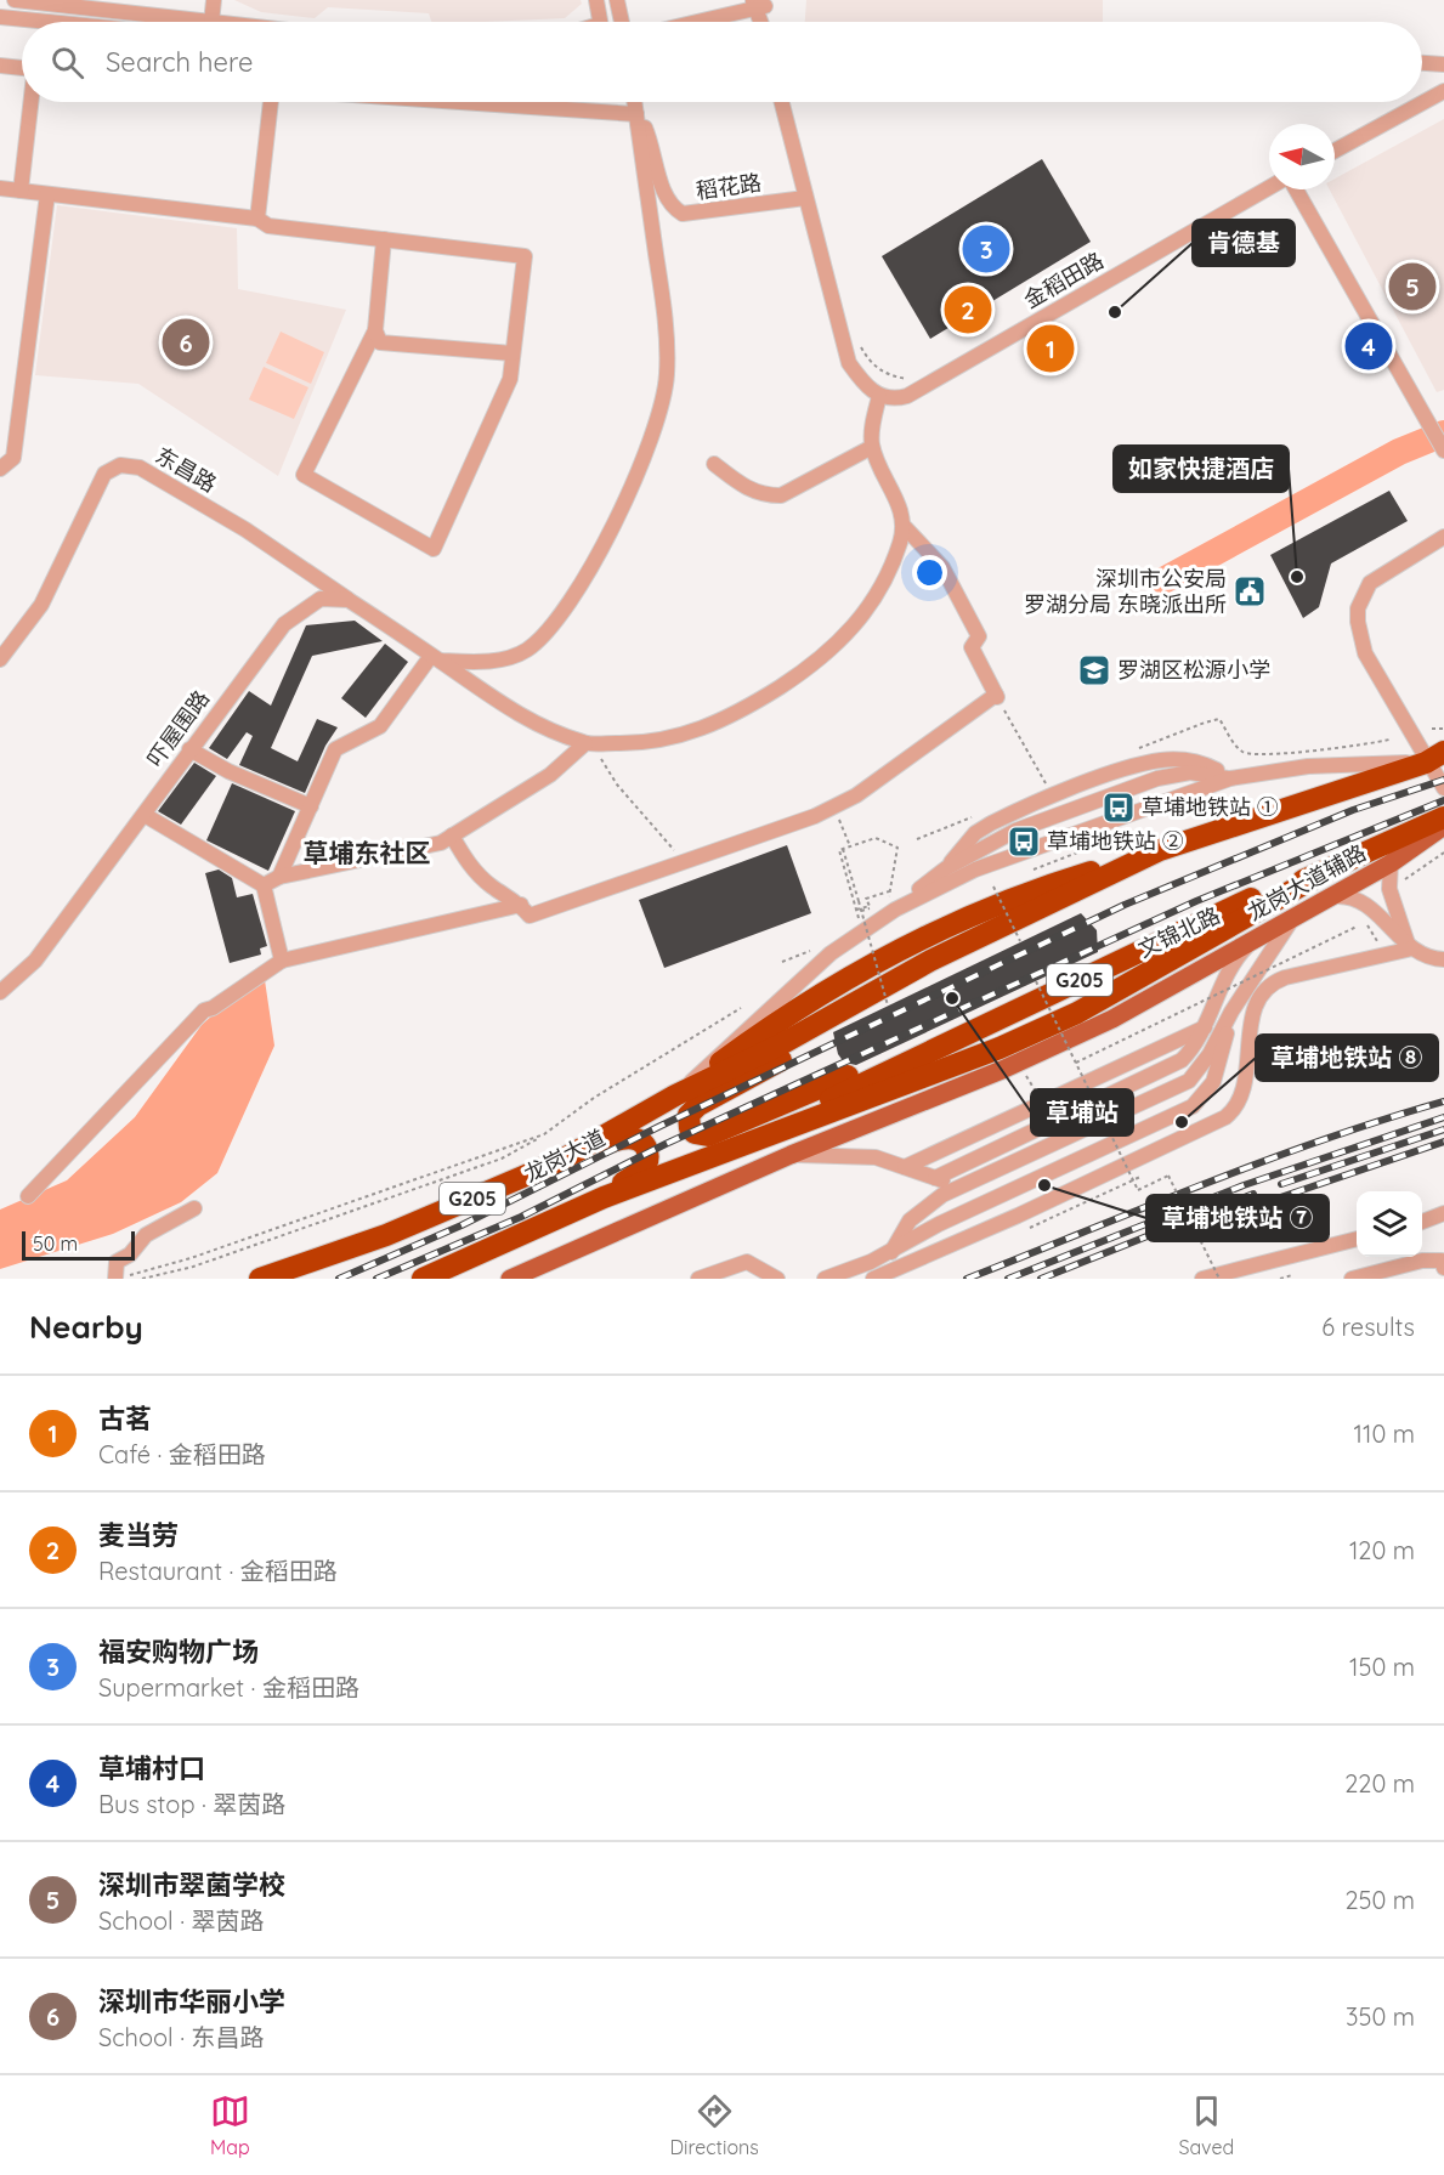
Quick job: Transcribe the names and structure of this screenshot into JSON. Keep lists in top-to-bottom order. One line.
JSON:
{"streets":{"highway":["文锦北路","G205","龙岗大道"],"main road":["龙岗大道辅路"],"street":["稻花路","金稻田路","东昌路","吓屋围路"]},"crossings":[["东昌路","吓屋围路"],["文锦北路","G205"],["G205","龙岗大道"]],"districts":["草埔东社区"],"places":{"other":["肯德基","如家快捷酒店","草埔站","草埔地铁站 ⑧","草埔地铁站 ⑦"],"public building":["深圳市公安局 罗湖分局 东晓派出所"],"school or university":["罗湖区松源小学"],"bus stop":["草埔地铁站 ①","草埔地铁站 ②"]},"scale_bar":"50 m","north":"left","page":{"search":"Search here","pins":["3","5","2","6","4","1"],"scale":"50 m","heading":["Nearby","6 results"],"list":[{"mark":"1","name":"古茗","note":"Café · 金稻田路","value":"110 m"},{"mark":"2","name":"麦当劳","note":"Restaurant · 金稻田路","value":"120 m"},{"mark":"3","name":"福安购物广场","note":"Supermarket · 金稻田路","value":"150 m"},{"mark":"4","name":"草埔村口","note":"Bus stop · 翠茵路","value":"220 m"},{"mark":"5","name":"深圳市翠菌学校","note":"School · 翠茵路","value":"250 m"},{"mark":"6","name":"深圳市华丽小学","note":"School · 东昌路","value":"350 m"}],"nav":["Map","Directions","Saved"]}}
